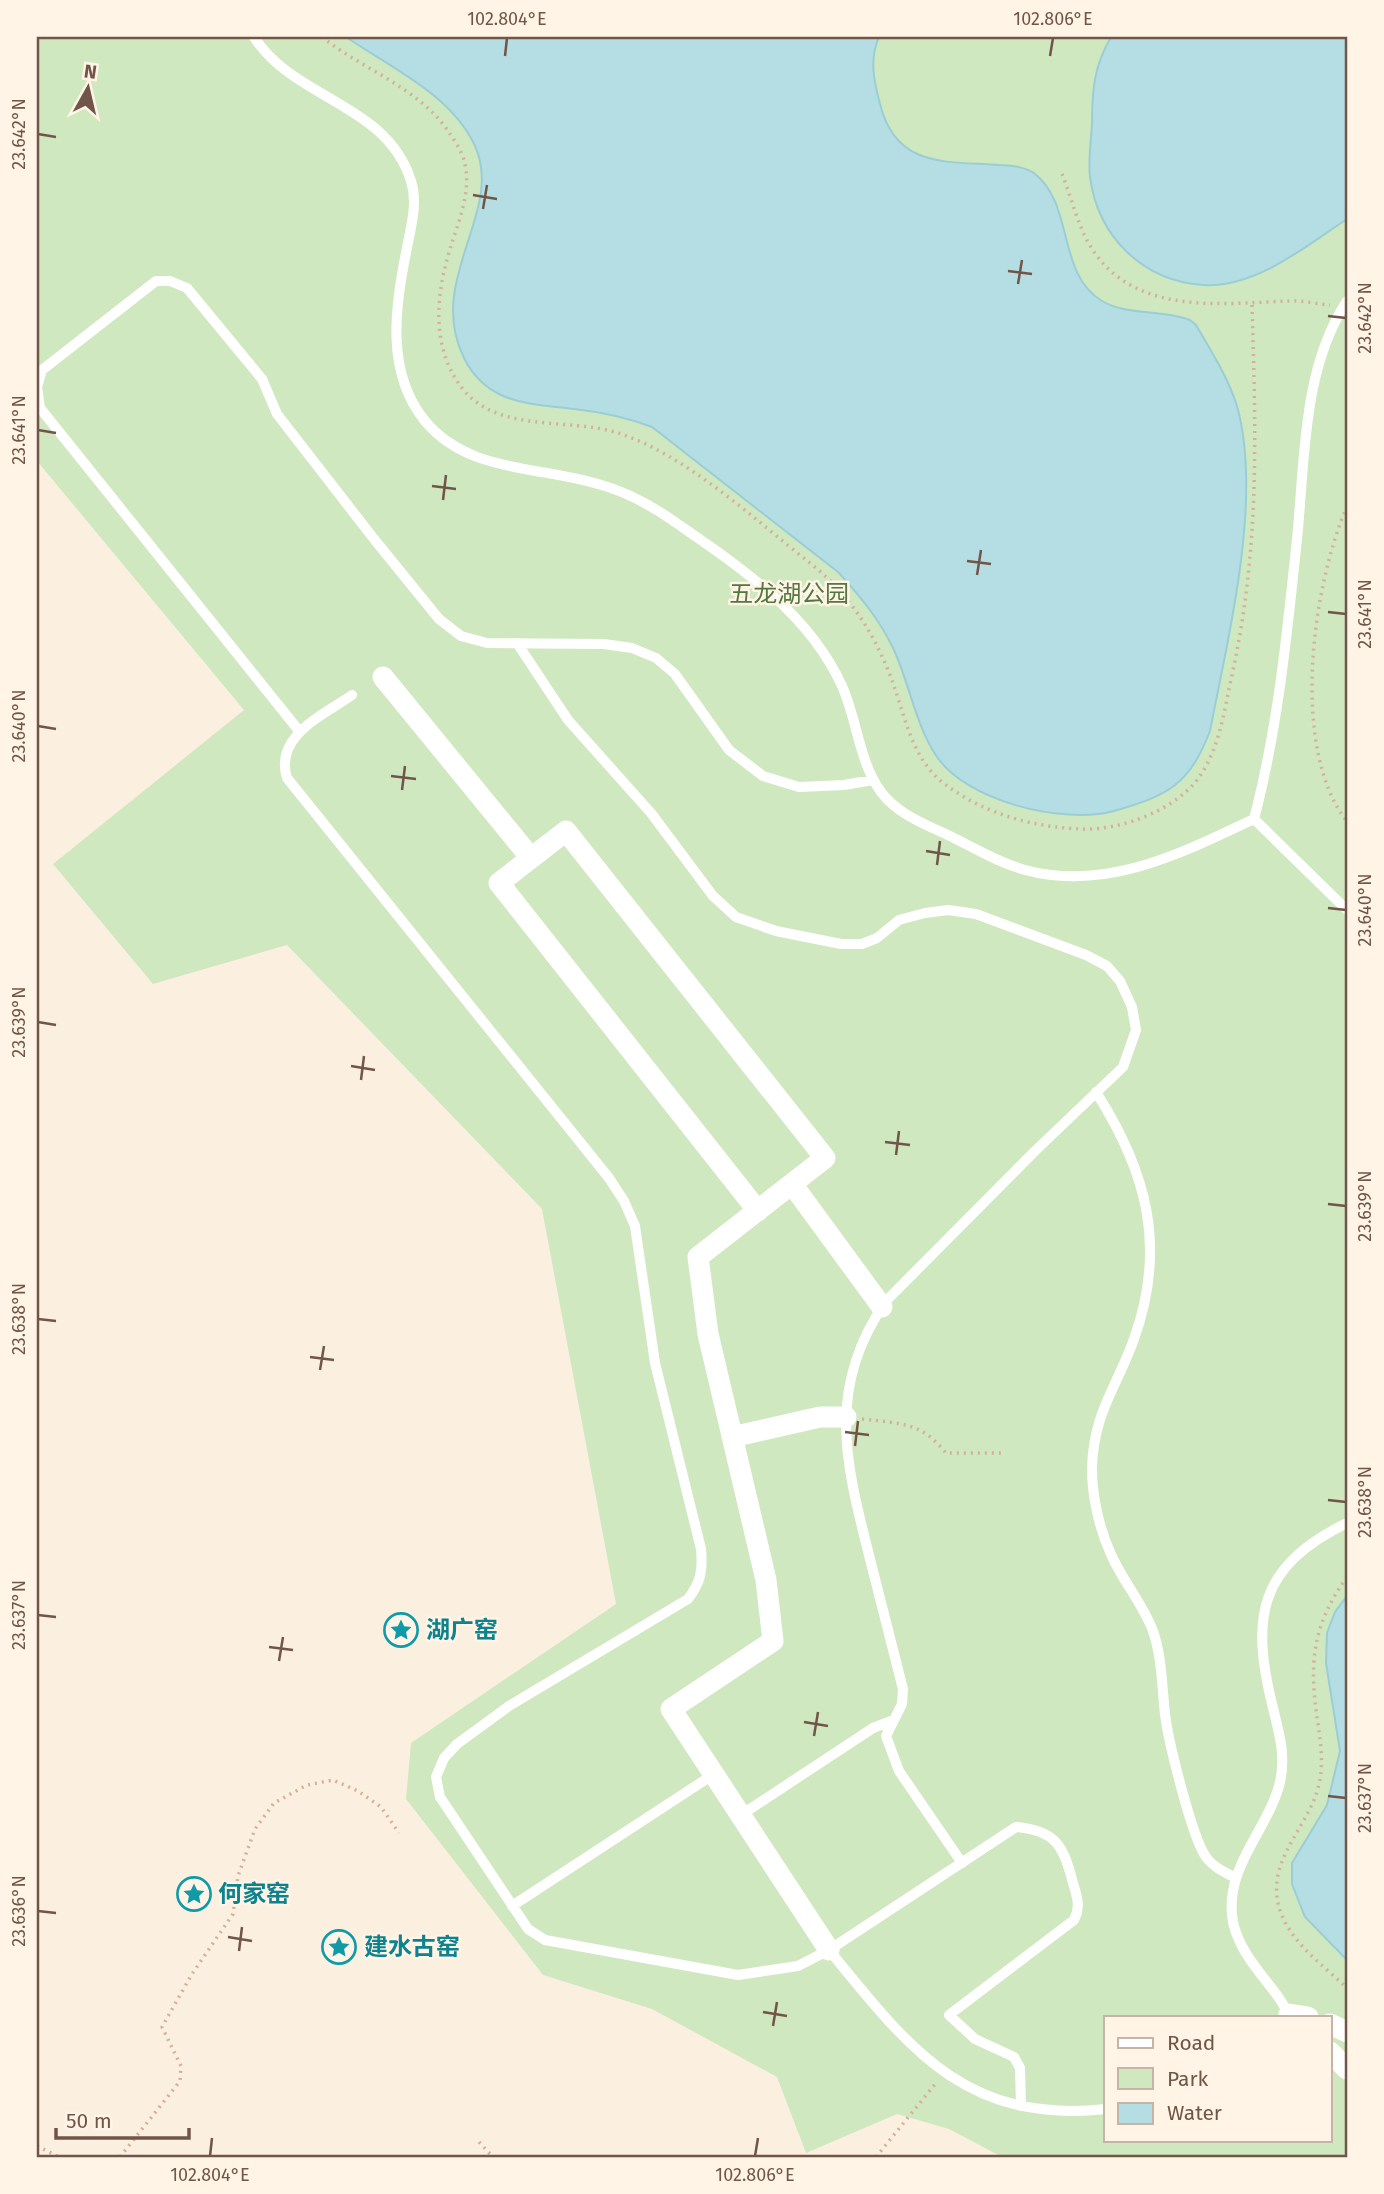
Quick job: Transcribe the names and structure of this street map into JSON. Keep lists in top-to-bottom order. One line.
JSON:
{"parks":["五龙湖公园"],"places":{"place":["湖广窑","何家窑","建水古窑"]},"legend":["Road","Park","Water"],"scale_bar":"50 m","north":"top","coordinates":["102.804°E","102.806°E","23.642°N","23.641°N","23.640°N","23.639°N","23.638°N","23.637°N","23.636°N"]}
